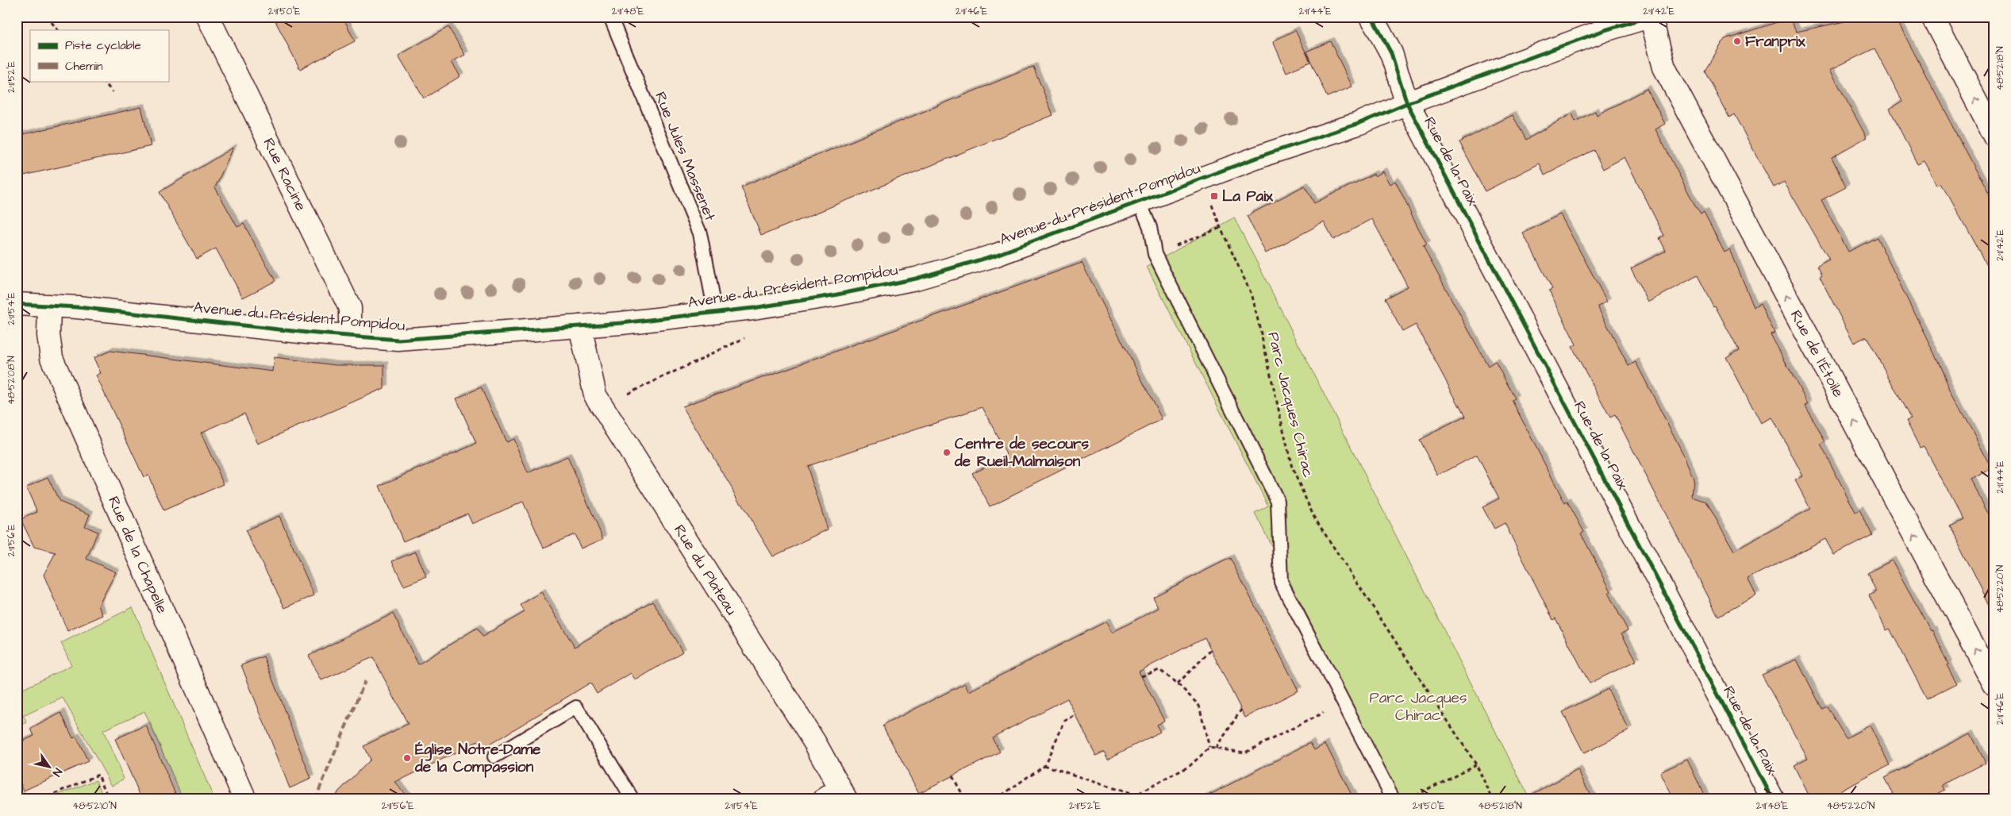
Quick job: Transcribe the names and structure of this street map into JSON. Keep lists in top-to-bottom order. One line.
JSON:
{"streets":{"street":["Rue de la Paix","Rue Racine","Avenue du Président Pompidou","Rue de l'Étoile","Rue de la Chapelle","Rue du Plateau"],"lane":["Rue Jules Massenet"],"path":["Parc Jacques Chirac"]},"crossings":[["Rue Jules Massenet","Avenue du Président Pompidou"],["Rue de la Paix","Avenue du Président Pompidou"],["Rue Racine","Avenue du Président Pompidou"],["Avenue du Président Pompidou","Rue de l'Étoile"],["Avenue du Président Pompidou","Rue de la Chapelle"],["Avenue du Président Pompidou","Rue du Plateau"]],"one_way":["Rue de l'Étoile"],"parks":["Parc Jacques Chirac"],"places":{"other":["Franprix","Centre de secours de Rueil-Malmaison","Église Notre-Dame de la Compassion"],"transit":["La Paix"]},"legend":["Piste cyclable","Chemin"],"north":"bottom right","coordinates":["2°11'50\"E","2°11'48\"E","2°11'46\"E","2°11'44\"E","2°11'42\"E","48°52'18\"N","2°11'52\"E","2°11'54\"E","48°52'08\"N","2°11'56\"E","48°52'20\"N","48°52'10\"N"]}
